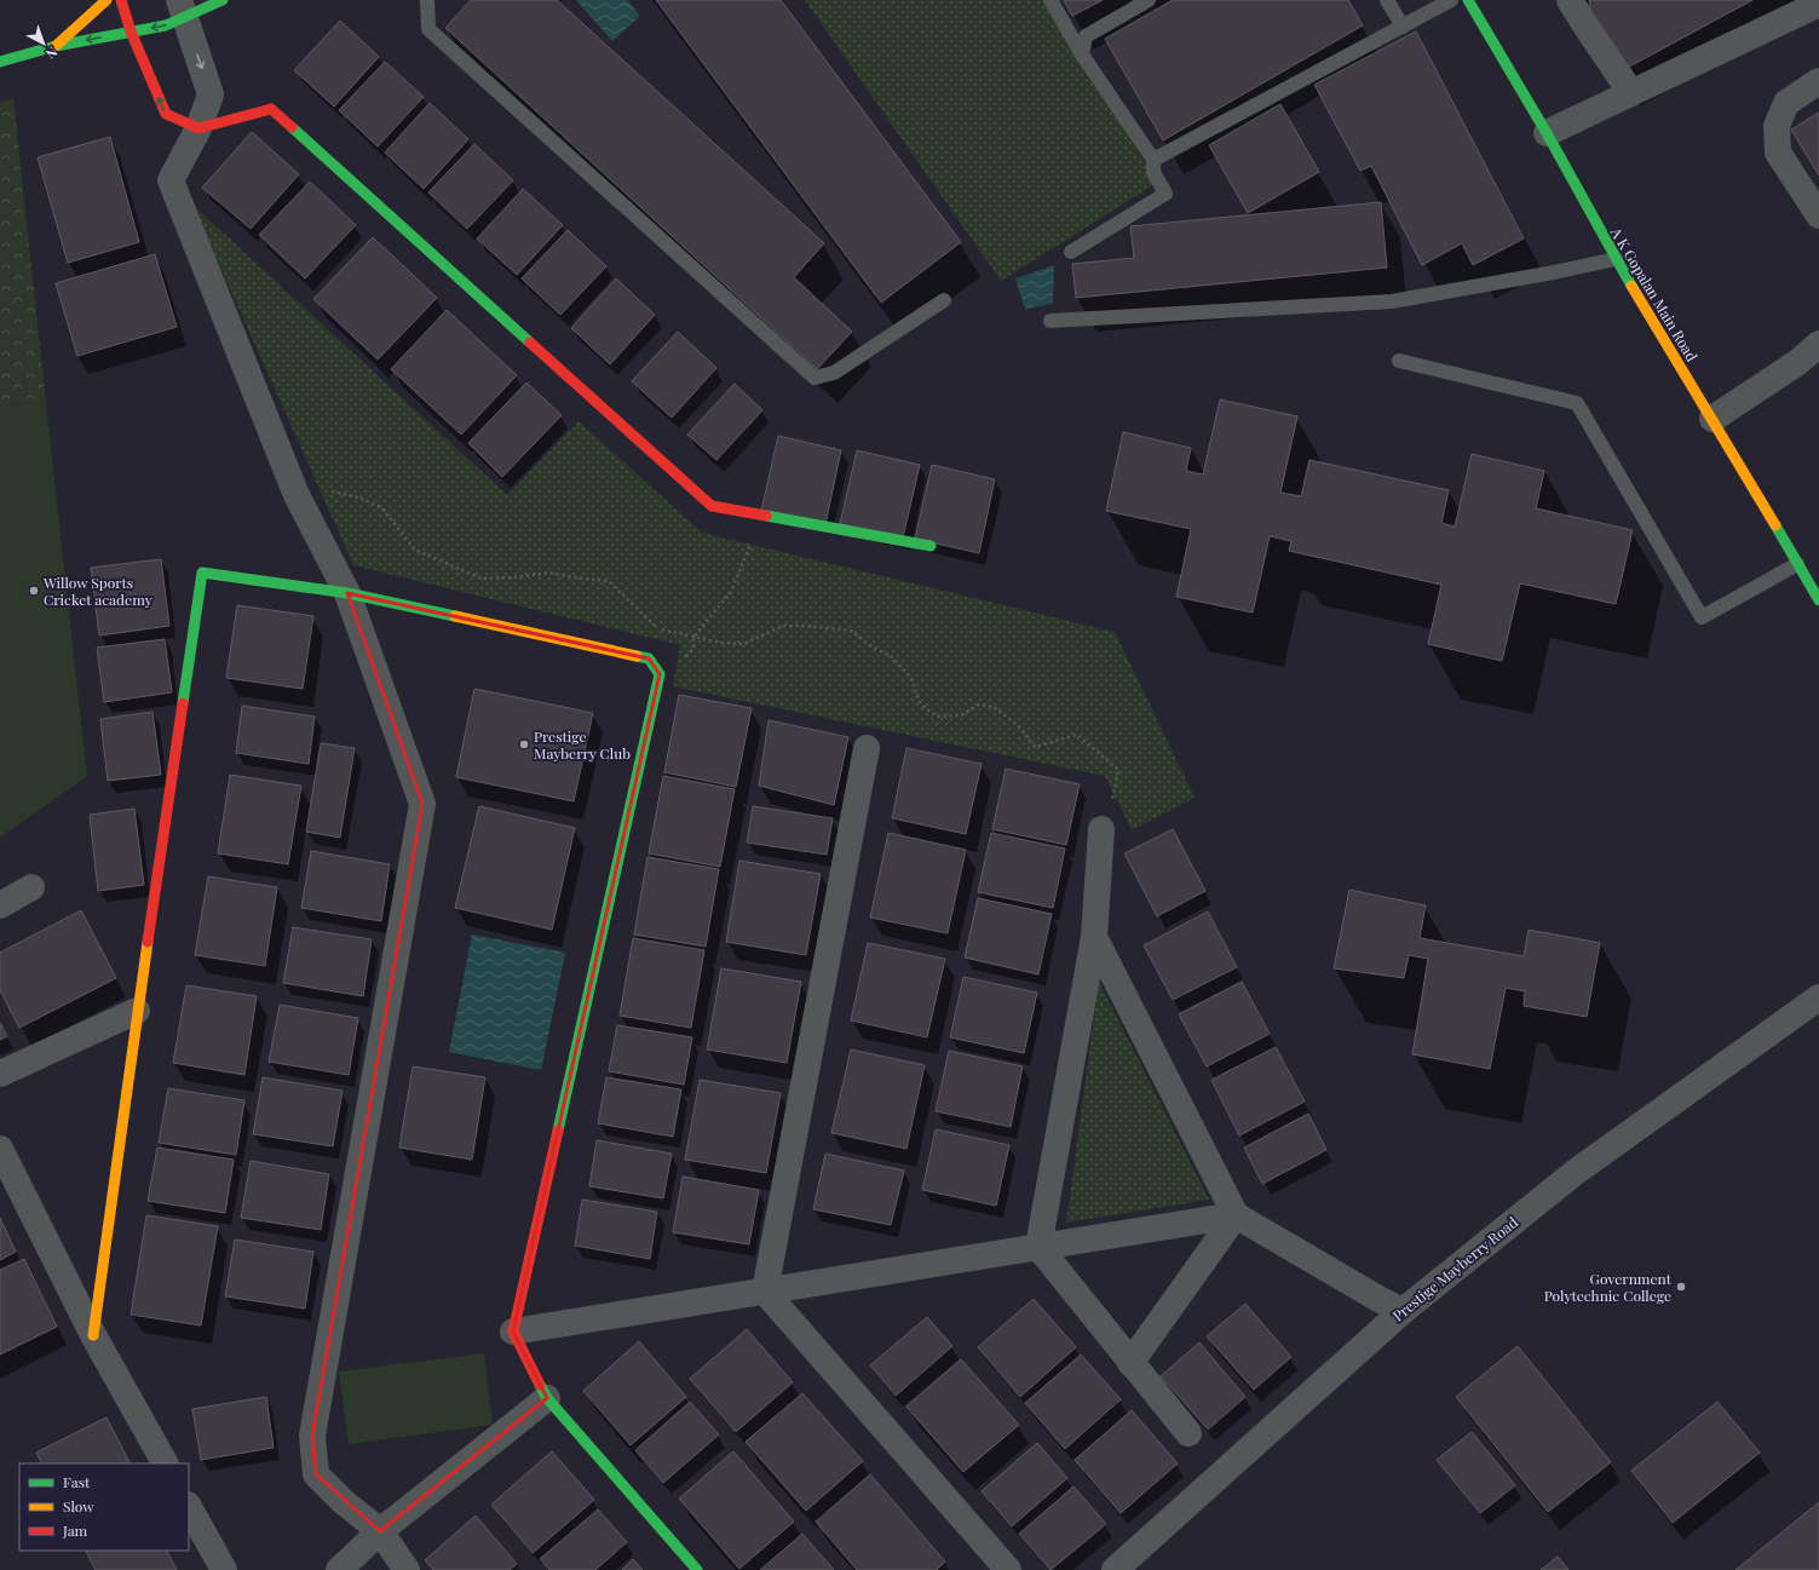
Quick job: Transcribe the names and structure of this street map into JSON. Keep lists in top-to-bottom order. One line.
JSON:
{"streets":{"street":["A K Gopalan Main Road","Prestige Mayberry Road"]},"places":["Willow Sports Cricket academy","Prestige Mayberry Club","Government Polytechnic College"],"legend":["Fast","Slow","Jam"],"north":"bottom right"}
